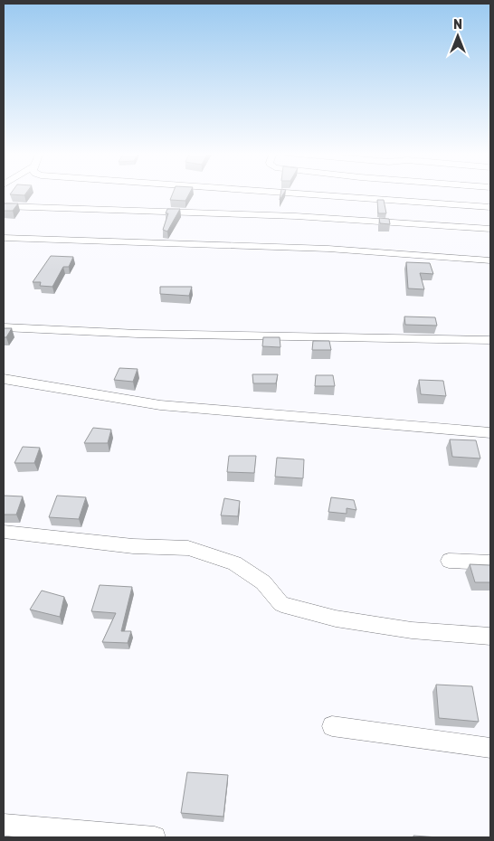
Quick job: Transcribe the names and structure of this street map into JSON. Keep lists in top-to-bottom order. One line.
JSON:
{"north":"top"}
